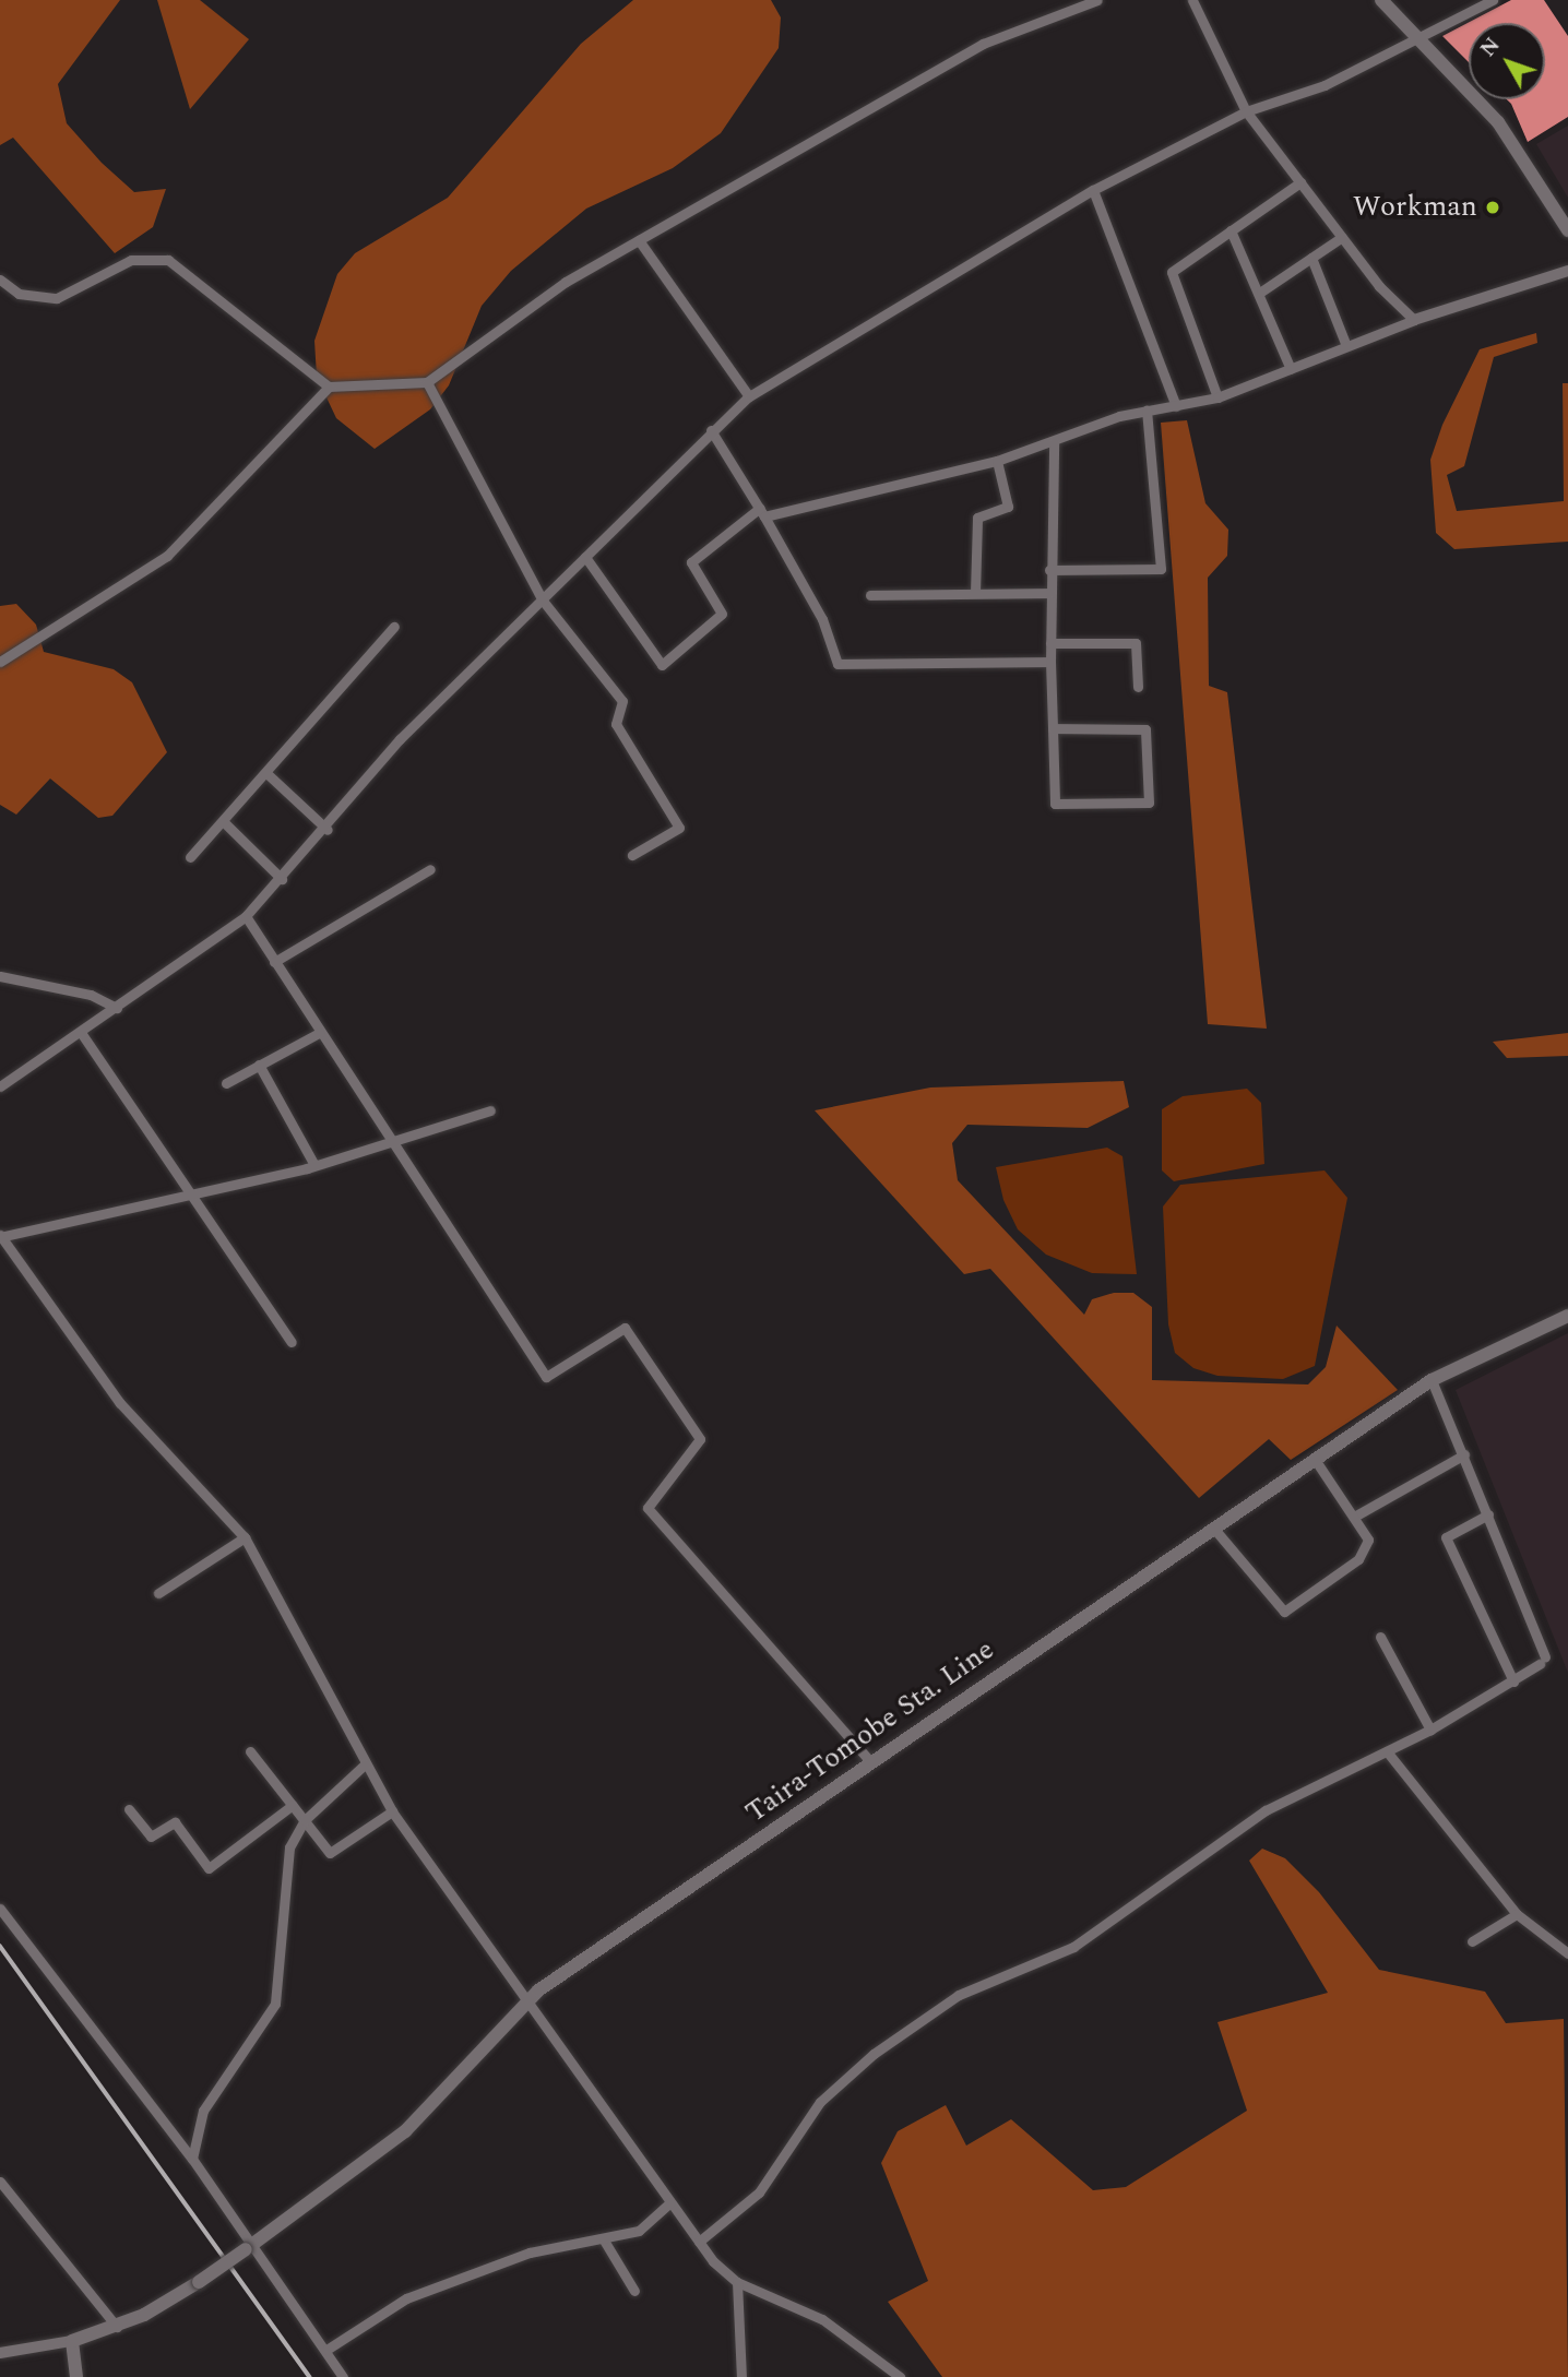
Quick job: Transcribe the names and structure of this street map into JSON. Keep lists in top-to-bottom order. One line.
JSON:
{"streets":{"main road":["Taira-Tomobe Sta. Line"]},"places":["Workman"],"north":"top left"}
